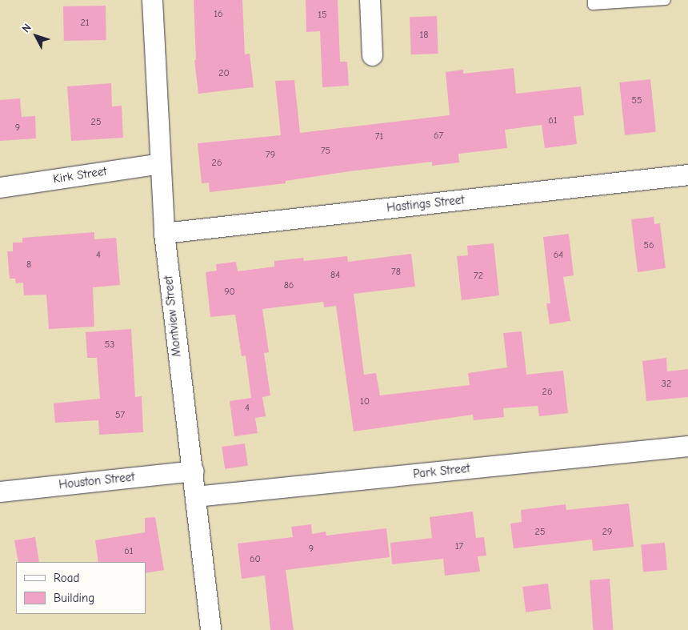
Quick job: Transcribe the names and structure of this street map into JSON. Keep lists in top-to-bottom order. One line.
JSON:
{"streets":{"street":["Kirk Street","Hastings Street","Montview Street","Park Street","Houston Street"]},"crossings":[["Kirk Street","Montview Street"],["Hastings Street","Montview Street"],["Montview Street","Park Street"],["Montview Street","Houston Street"]],"house_numbers":["16","15","21","18","20","55","61","25","9","67","71","75","79","26","56","4","64","8","78","84","72","86","90","53","32","26","10","4","57","25","29","17","9","61","60"],"legend":["Road","Building"],"north":"top left"}
